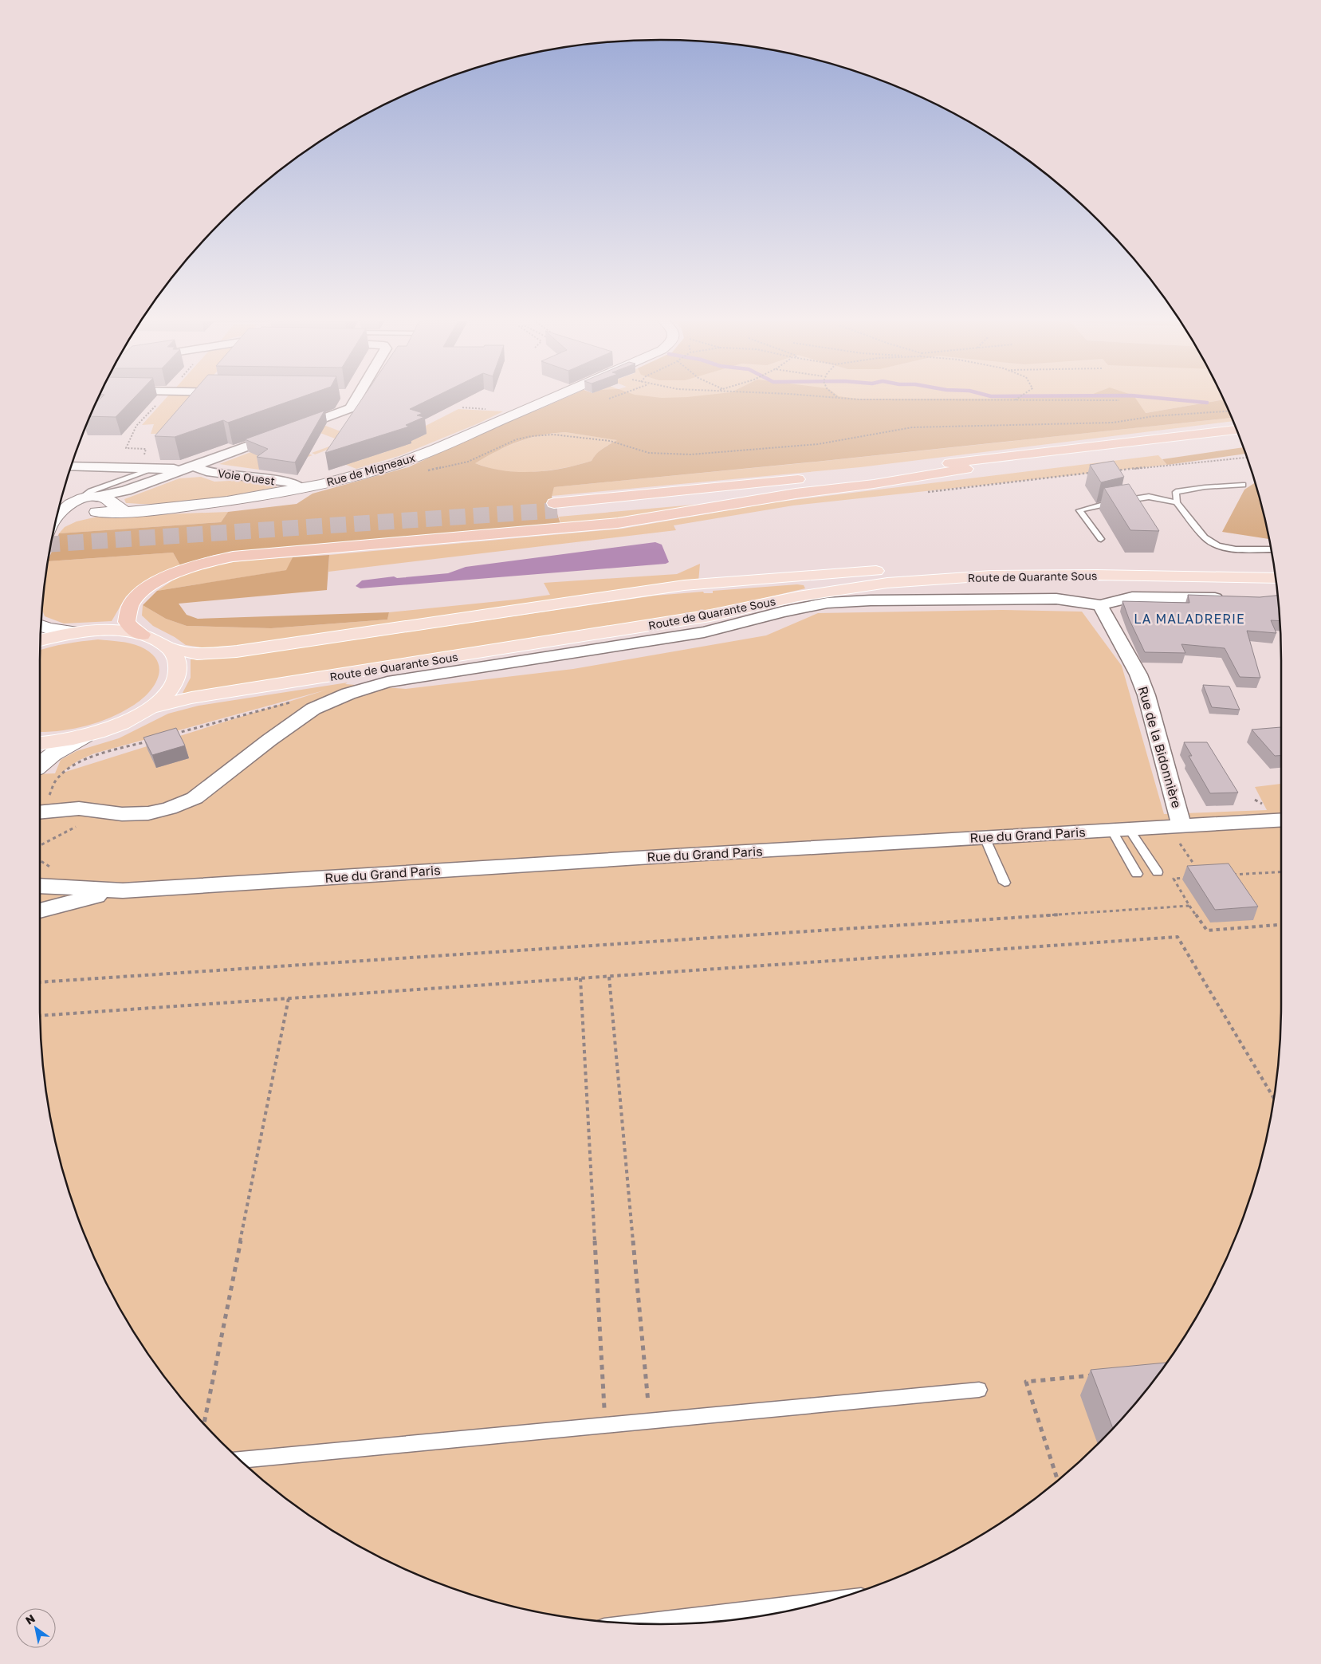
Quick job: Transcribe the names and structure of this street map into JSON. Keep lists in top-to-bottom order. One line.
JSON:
{"streets":{"main road":["Route de Quarante Sous"],"street":["Rue de Migneaux","Voie Ouest","Rue de la Bidonnière","Rue du Grand Paris"]},"crossings":[["Rue de Migneaux","Voie Ouest"],["Rue de la Bidonnière","Rue du Grand Paris"]],"districts":["LA MALADRERIE"],"north":"top left"}
